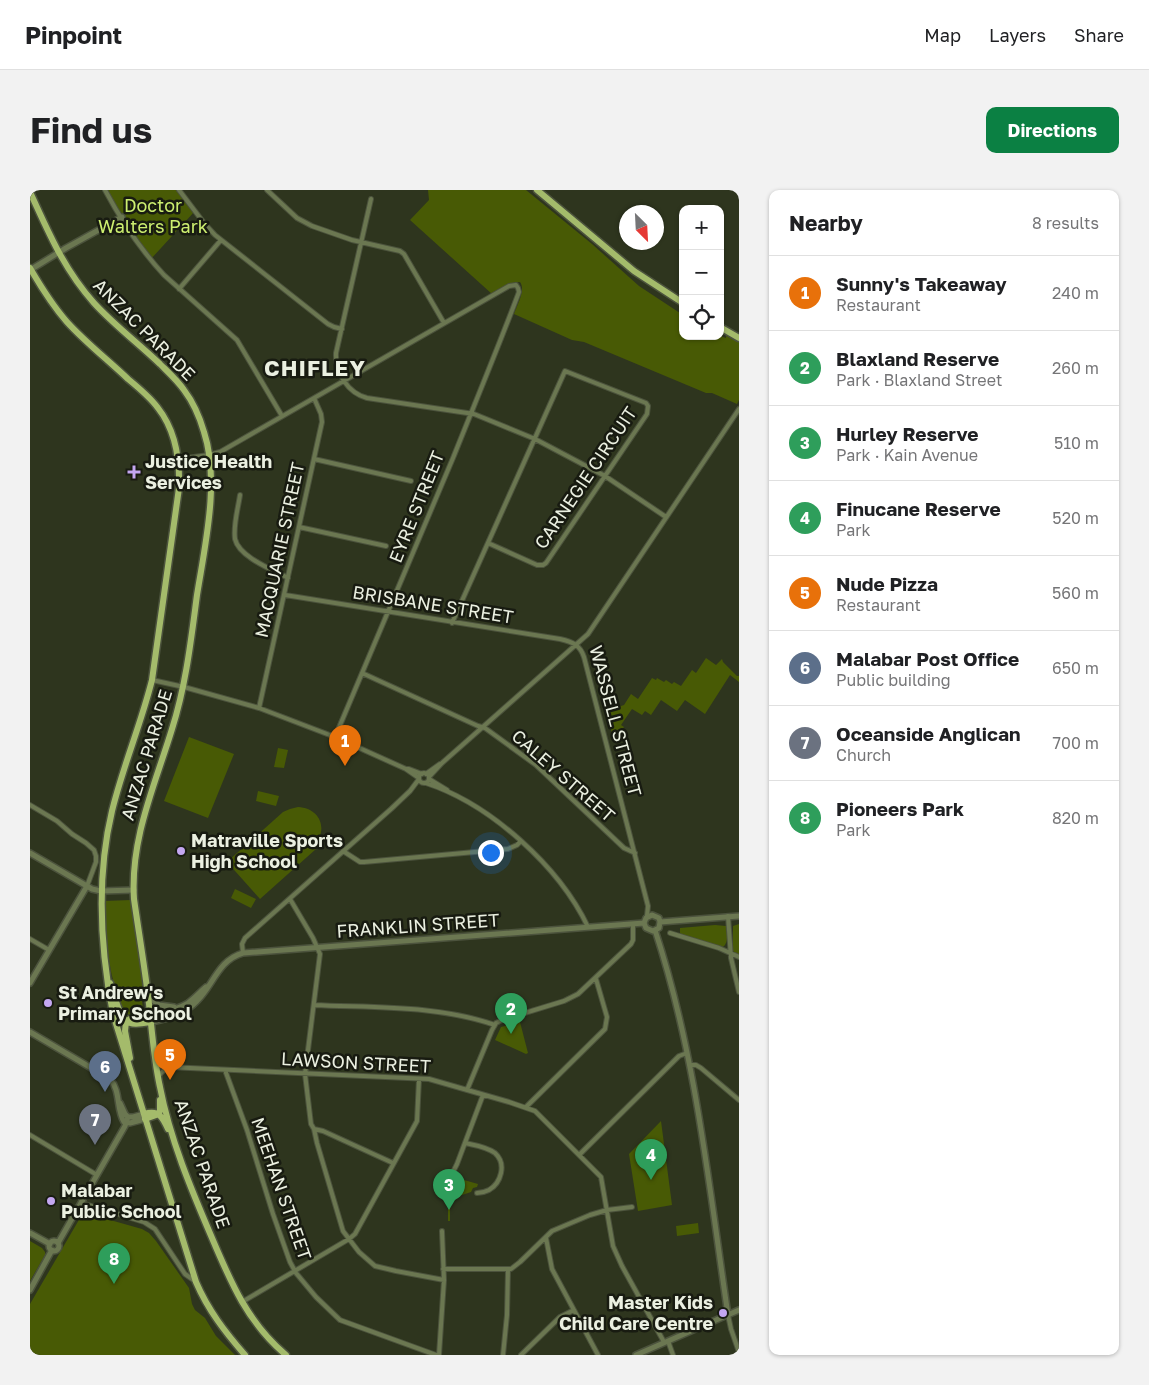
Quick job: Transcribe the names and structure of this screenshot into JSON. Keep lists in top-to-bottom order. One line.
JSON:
{"streets":{"main road":["ANZAC PARADE"],"street":["CARNEGIE CIRCUIT","EYRE STREET","MACQUARIE STREET","BRISBANE STREET","WASSELL STREET","CALEY STREET","FRANKLIN STREET","LAWSON STREET","MEEHAN STREET"]},"crossings":[["ANZAC PARADE","FRANKLIN STREET"],["ANZAC PARADE","LAWSON STREET"],["EYRE STREET","BRISBANE STREET"],["EYRE STREET","CALEY STREET"],["MACQUARIE STREET","BRISBANE STREET"],["BRISBANE STREET","WASSELL STREET"],["WASSELL STREET","CALEY STREET"],["WASSELL STREET","FRANKLIN STREET"],["LAWSON STREET","MEEHAN STREET"]],"districts":["CHIFLEY"],"parks":["Doctor Walters Park"],"places":{"health":["Justice Health Services"],"other":["Matraville Sports High School","St Andrew's Primary School","Malabar Public School","Master Kids Child Care Centre"]},"north":"bottom right","page":{"header":"Pinpoint","nav":["Map","Layers","Share"],"buttons":"Directions","title":"Find us","heading":["Nearby","8 results"],"map_buttons":["+","−"],"list":[{"mark":"1","name":"Sunny's Takeaway","note":"Restaurant","value":"240 m"},{"mark":"2","name":"Blaxland Reserve","note":"Park · Blaxland Street","value":"260 m"},{"mark":"3","name":"Hurley Reserve","note":"Park · Kain Avenue","value":"510 m"},{"mark":"4","name":"Finucane Reserve","note":"Park","value":"520 m"},{"mark":"5","name":"Nude Pizza","note":"Restaurant","value":"560 m"},{"mark":"6","name":"Malabar Post Office","note":"Public building","value":"650 m"},{"mark":"7","name":"Oceanside Anglican","note":"Church","value":"700 m"},{"mark":"8","name":"Pioneers Park","note":"Park","value":"820 m"}],"pins":["1","2","5","6","7","4","3","8"]}}
